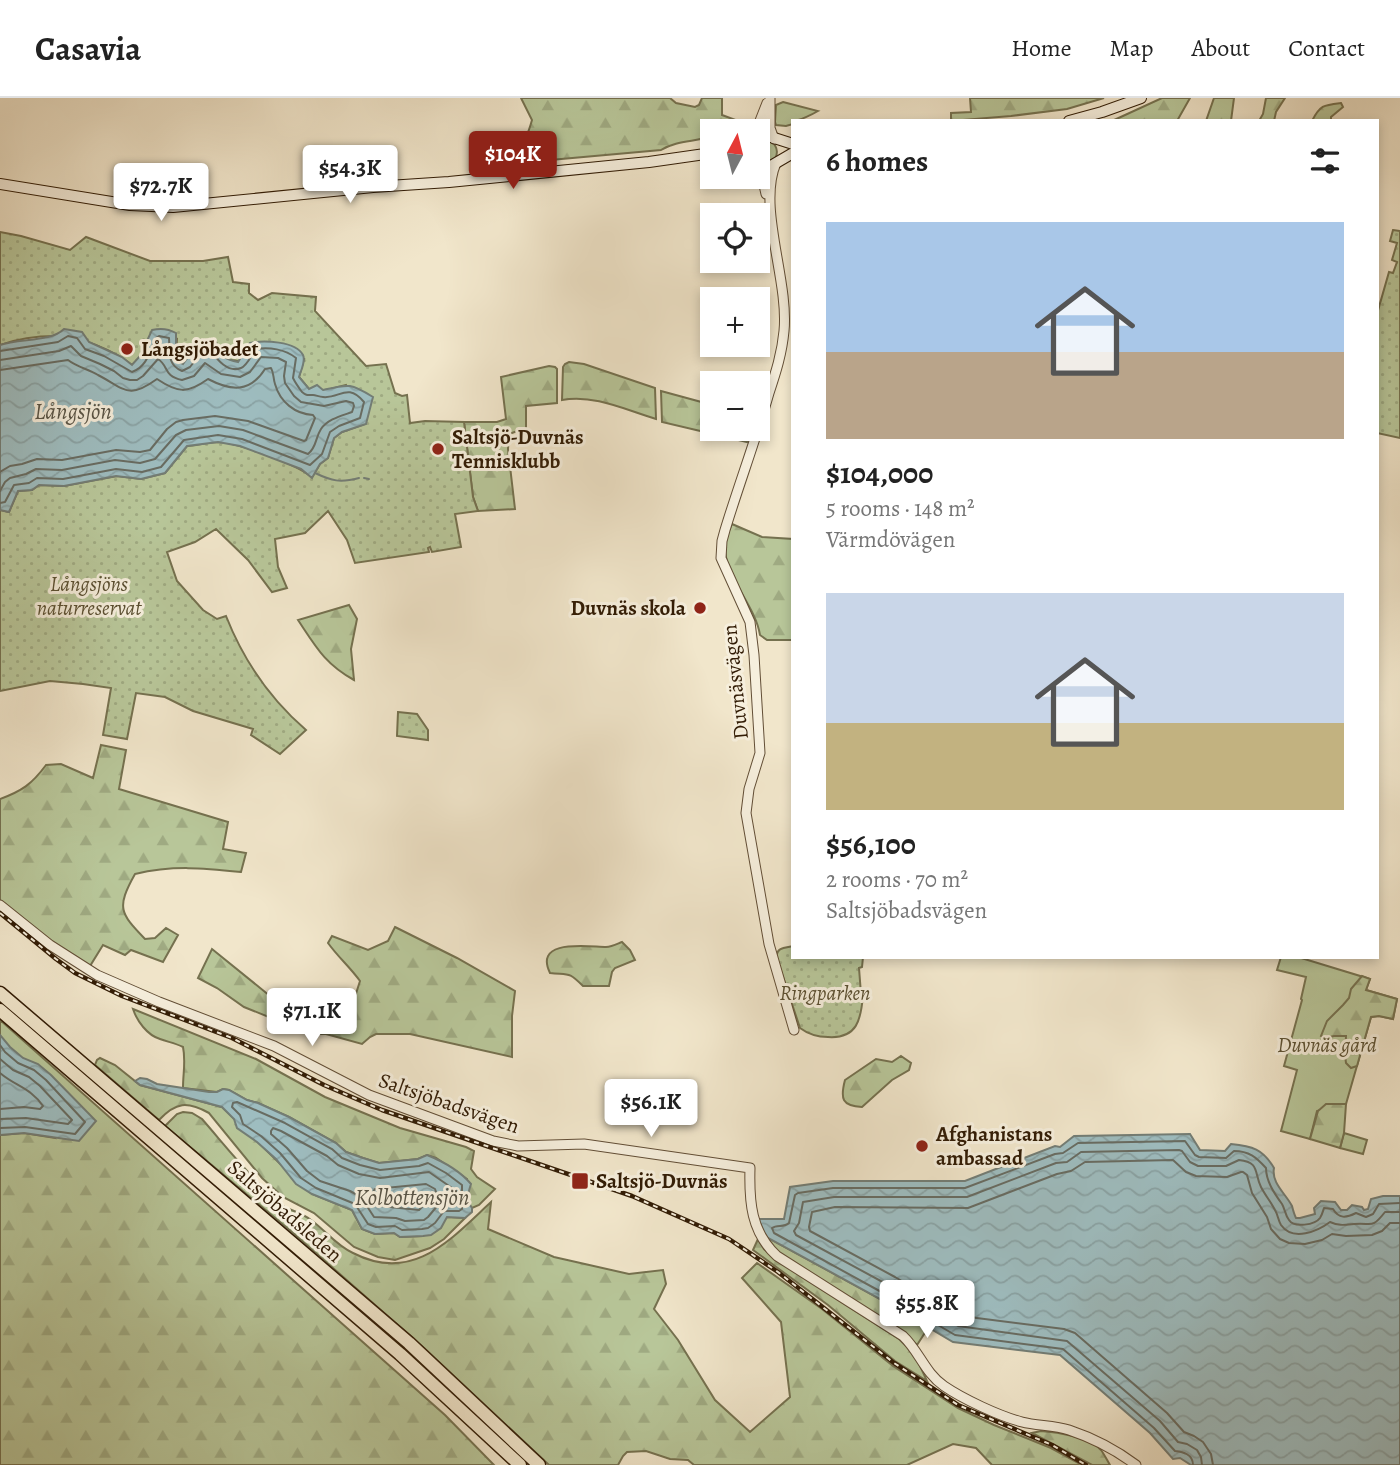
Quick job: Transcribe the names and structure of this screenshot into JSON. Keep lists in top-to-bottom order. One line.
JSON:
{"streets":{"highway":["Saltsjöbadsleden"],"street":["Duvnäsvägen","Saltsjöbadsvägen"]},"water":["Långsjön","Kolbottensjön"],"parks":["Långsjöns naturreservat","Ringparken","Duvnäs gård"],"places":{"other":["Långsjöbadet","Saltsjö-Duvnäs Tennisklubb","Duvnäs skola","Afghanistans ambassad"],"transit":["Saltsjö-Duvnäs"]},"north":"top","page":{"header":"Casavia","nav":["Home","Map","About","Contact"],"map_buttons":["+","−"],"heading":"6 homes","price":["$104K","$54.3K","$72.7K","$71.1K","$56.1K","$55.8K"],"list":[{"name":"$104,000","note":"5 rooms · 148 m² · Värmdövägen"},{"name":"$56,100","note":"2 rooms · 70 m² · Saltsjöbadsvägen"}]}}
